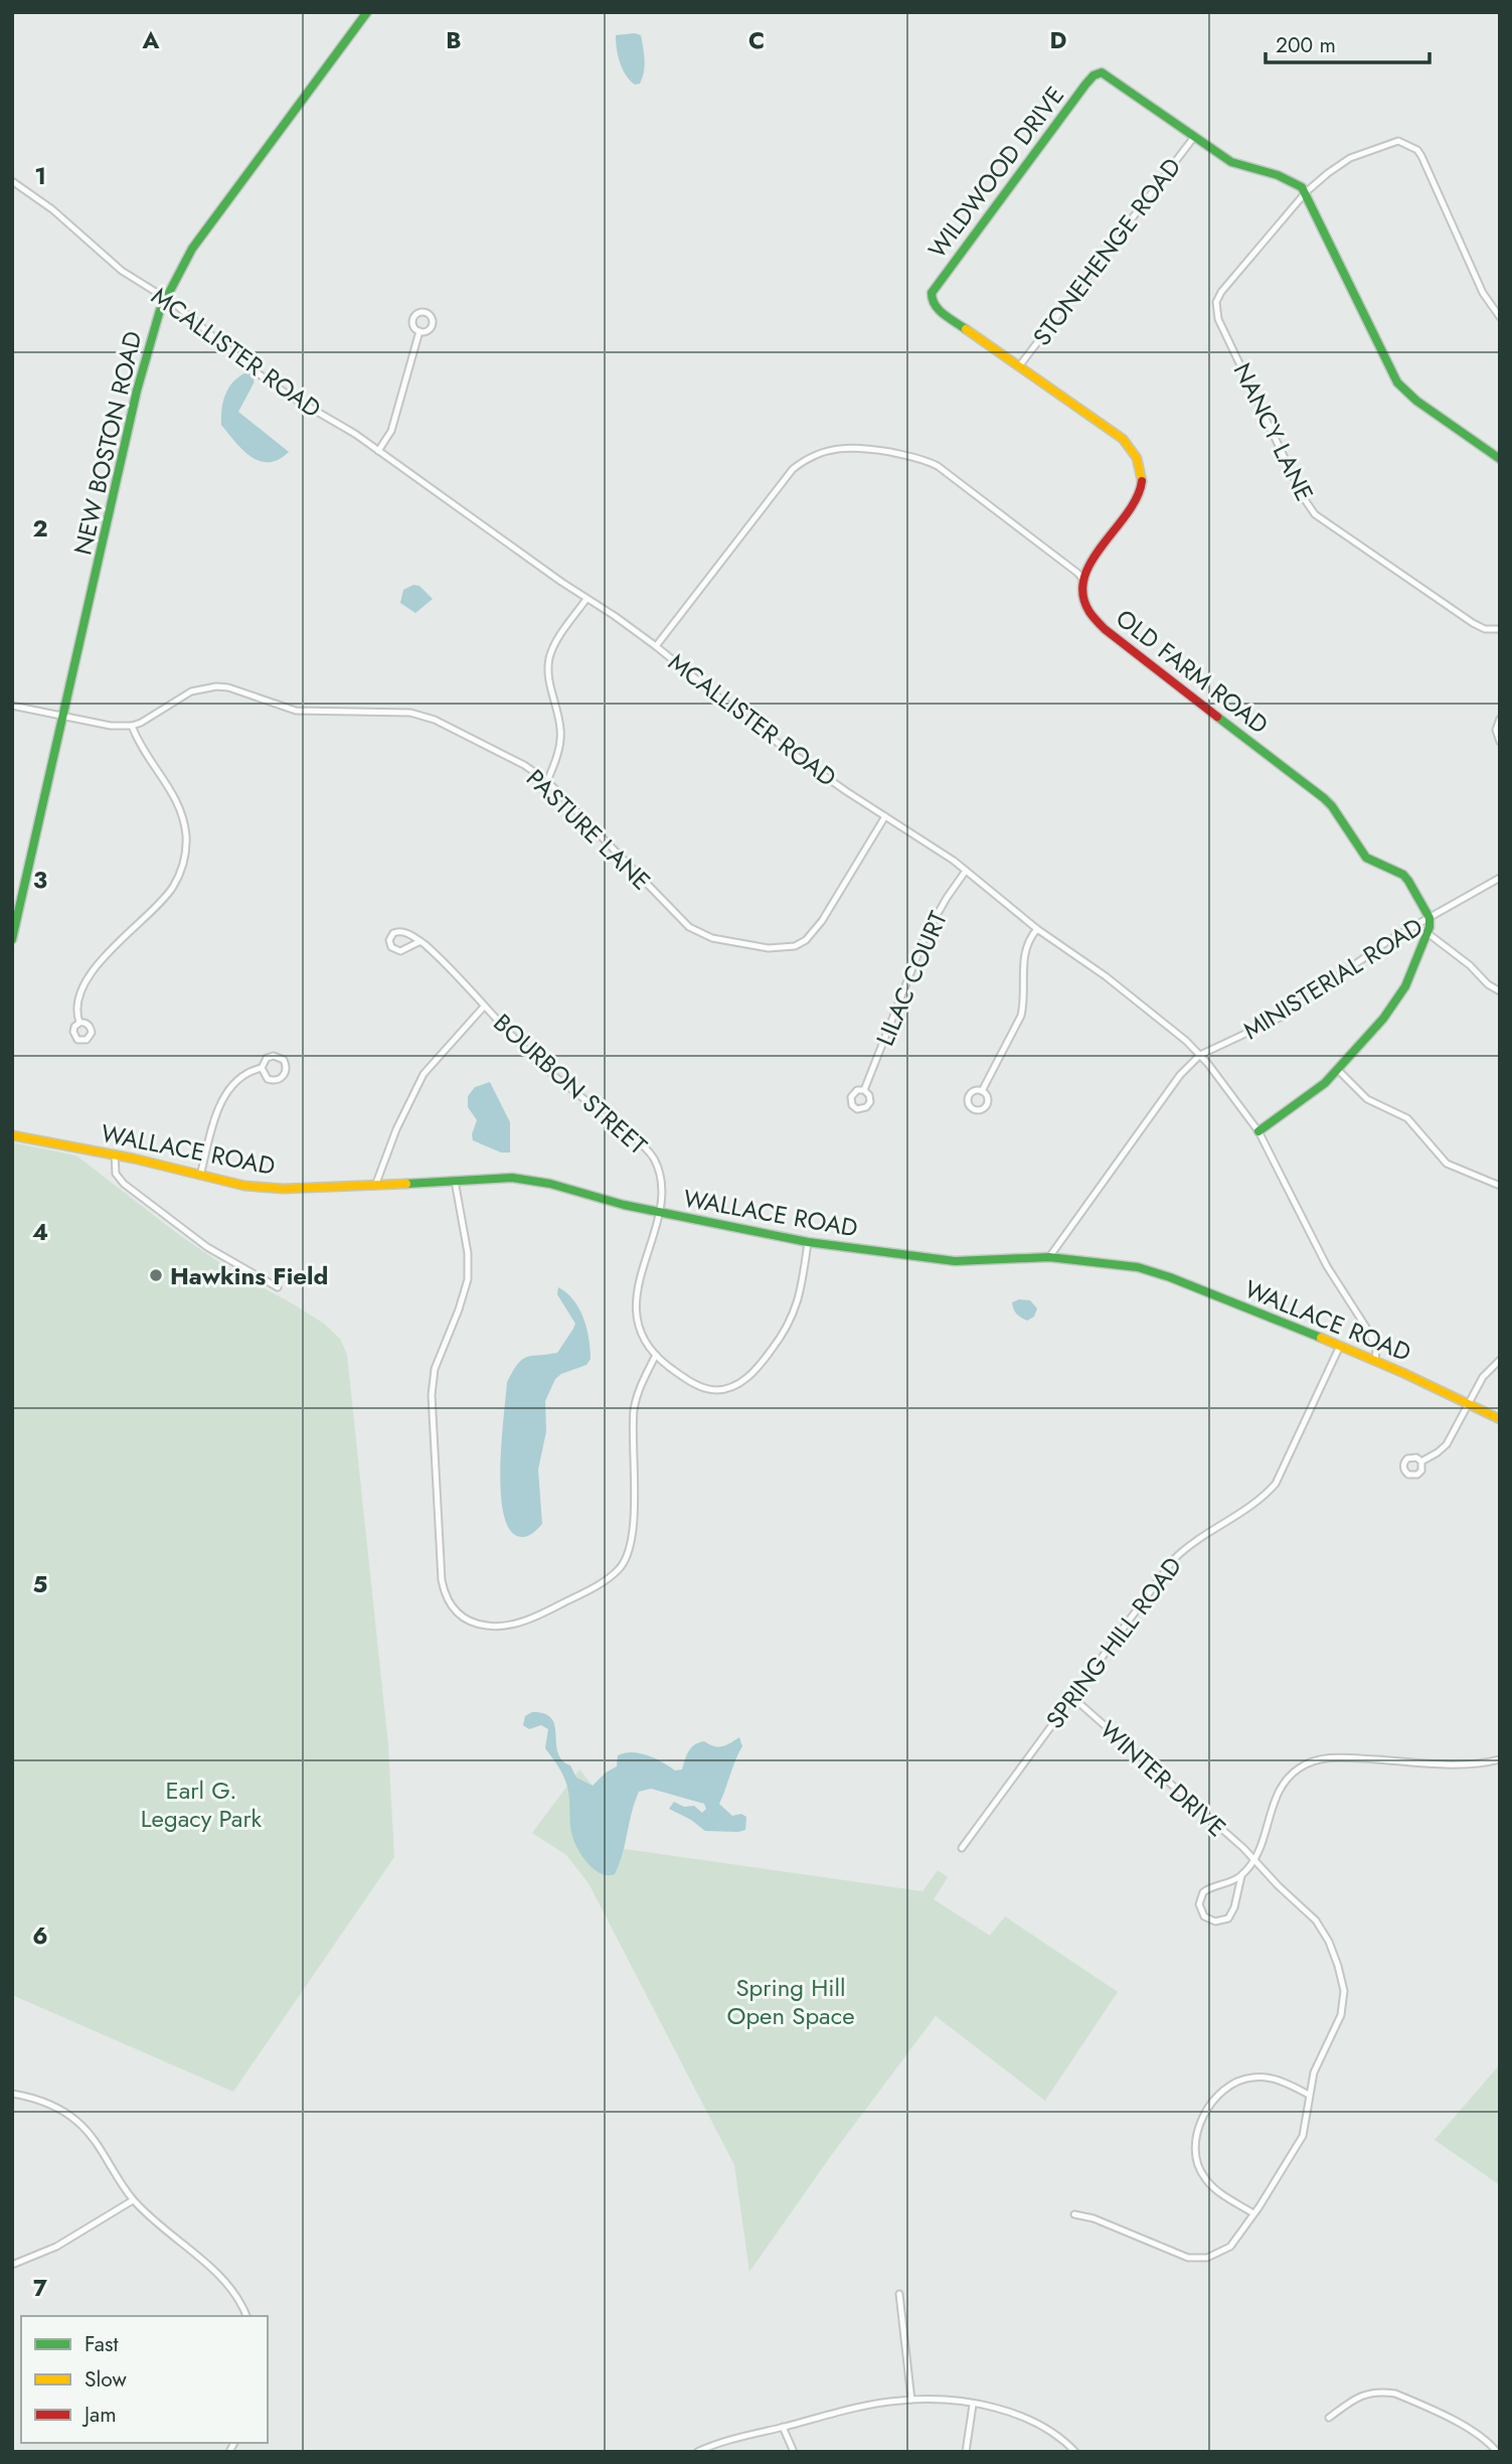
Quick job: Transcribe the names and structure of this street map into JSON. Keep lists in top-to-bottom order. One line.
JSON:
{"streets":{"street":["WILDWOOD DRIVE","STONEHENGE ROAD","MCALLISTER ROAD","NANCY LANE","NEW BOSTON ROAD","OLD FARM ROAD","PASTURE LANE","LILAC COURT","MINISTERIAL ROAD","BOURBON STREET","WALLACE ROAD","SPRING HILL ROAD","WINTER DRIVE"]},"crossings":[["WILDWOOD DRIVE","STONEHENGE ROAD"],["MCALLISTER ROAD","NEW BOSTON ROAD"],["MCALLISTER ROAD","PASTURE LANE"],["MCALLISTER ROAD","LILAC COURT"],["MCALLISTER ROAD","MINISTERIAL ROAD"],["MCALLISTER ROAD","WALLACE ROAD"],["OLD FARM ROAD","MINISTERIAL ROAD"],["MINISTERIAL ROAD","WALLACE ROAD"],["BOURBON STREET","WALLACE ROAD"],["WALLACE ROAD","SPRING HILL ROAD"],["SPRING HILL ROAD","WINTER DRIVE"]],"parks":["Earl G. Legacy Park","Spring Hill Open Space"],"places":["Hawkins Field"],"legend":["Fast","Slow","Jam"],"scale_bar":"200 m","grid":{"columns":["A","B","C","D"],"rows":["1","2","3","4","5","6","7"]}}
